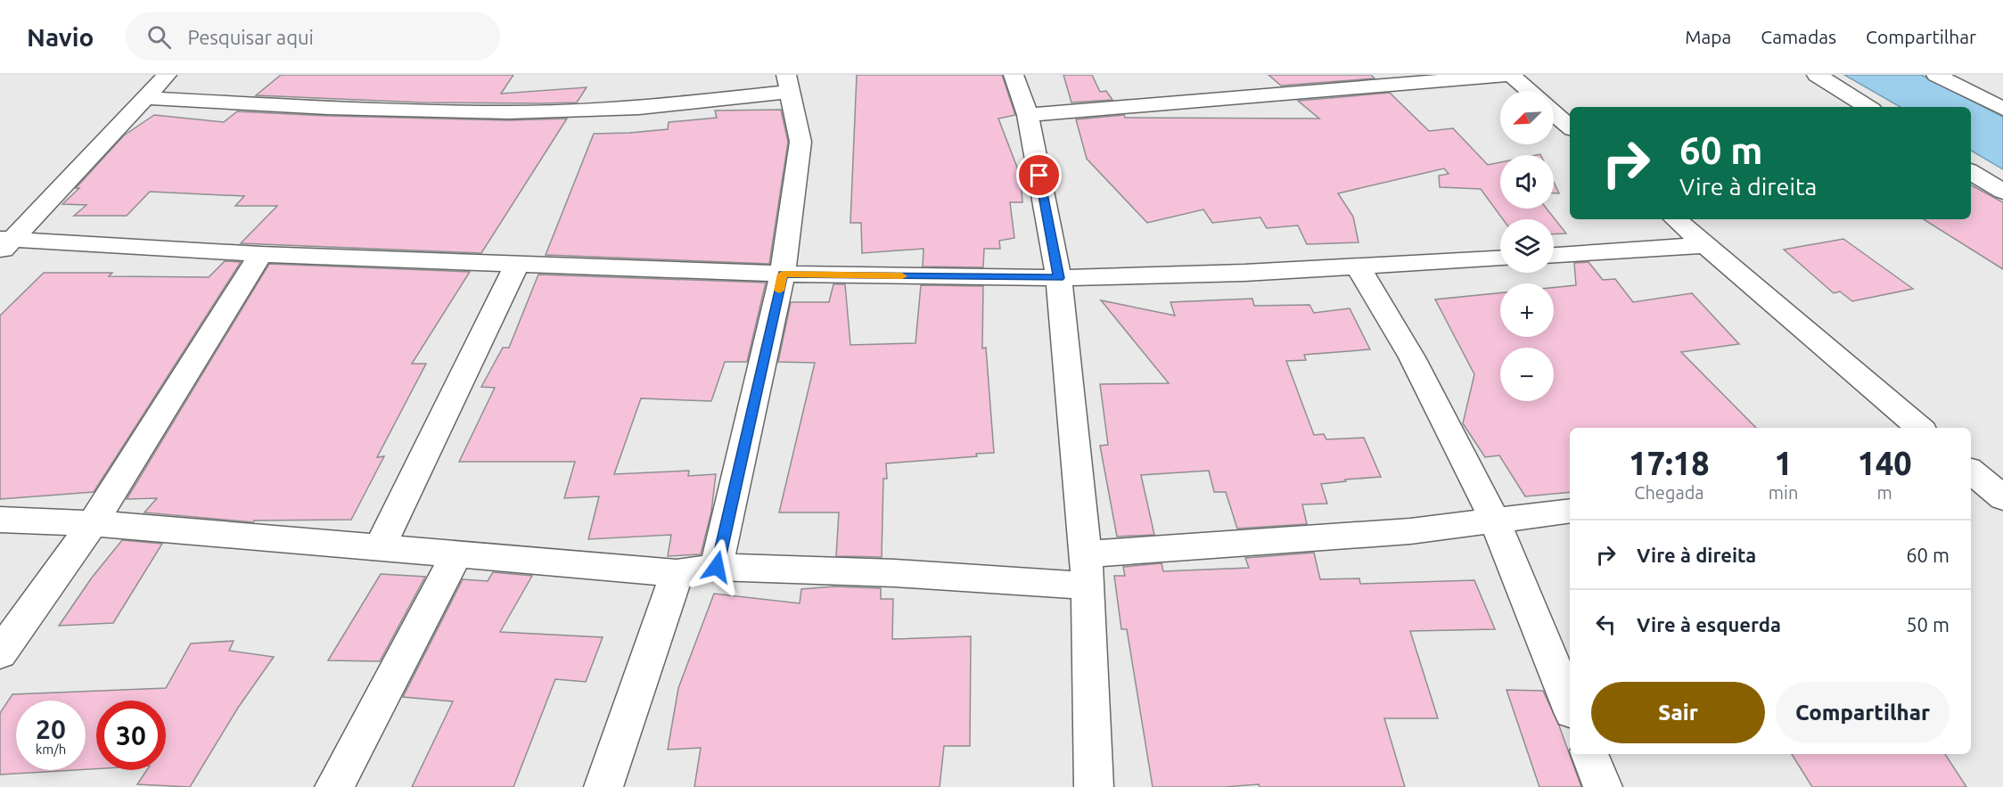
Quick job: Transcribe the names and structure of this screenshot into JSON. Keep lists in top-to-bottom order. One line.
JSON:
{"north":"bottom left","page":{"header":"Navio","search":"Pesquisar aqui","nav":["Mapa","Camadas","Compartilhar"],"map_buttons":["+","−"],"turn":["60 m","Vire à direita"],"eta":["17:18","Chegada","1","min","140","m"],"list":[{"name":"Vire à direita","value":"60 m"},{"name":"Vire à esquerda","value":"50 m"}],"buttons":["Sair","Compartilhar"],"speed":"20 km/h","limit":"30"}}
